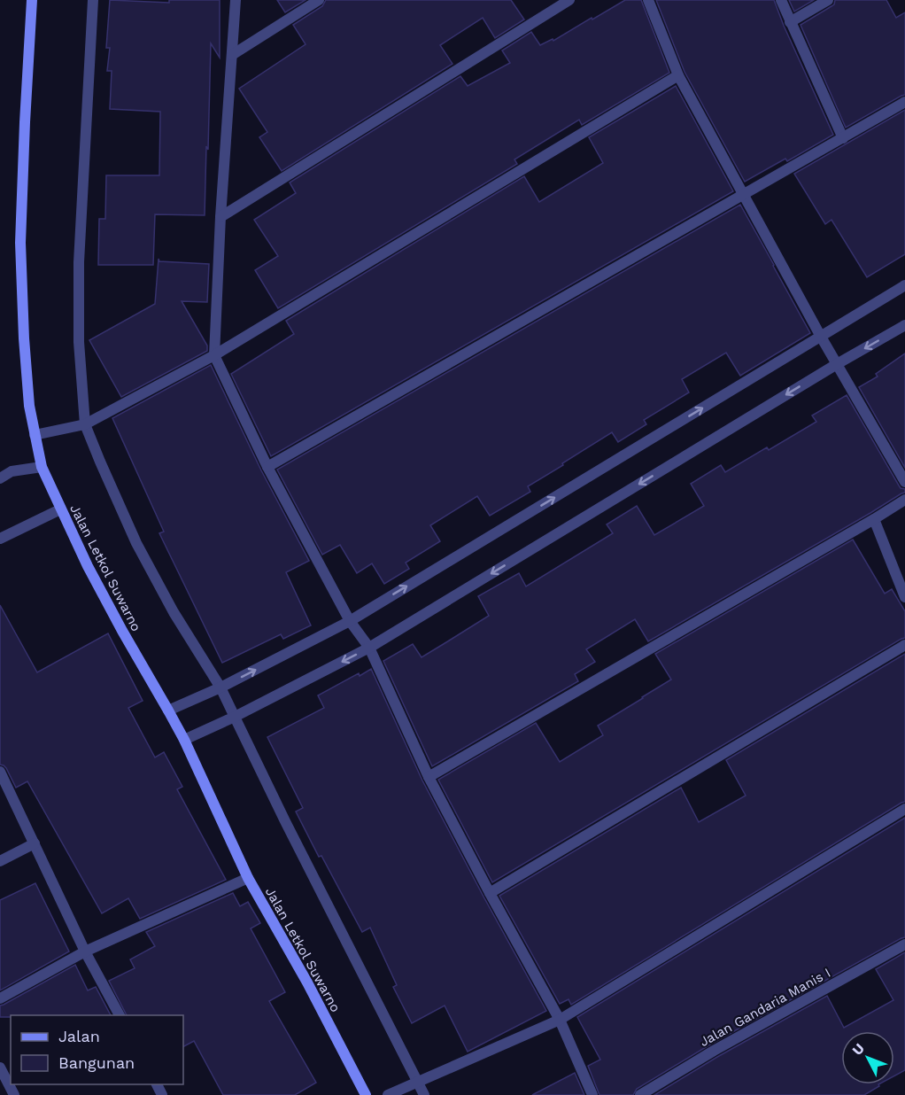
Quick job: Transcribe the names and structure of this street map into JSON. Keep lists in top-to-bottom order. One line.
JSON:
{"streets":{"street":["Jalan Letkol Suwarno","Jalan Gandaria Manis I"]},"legend":["Jalan","Bangunan"],"north":"top left"}
